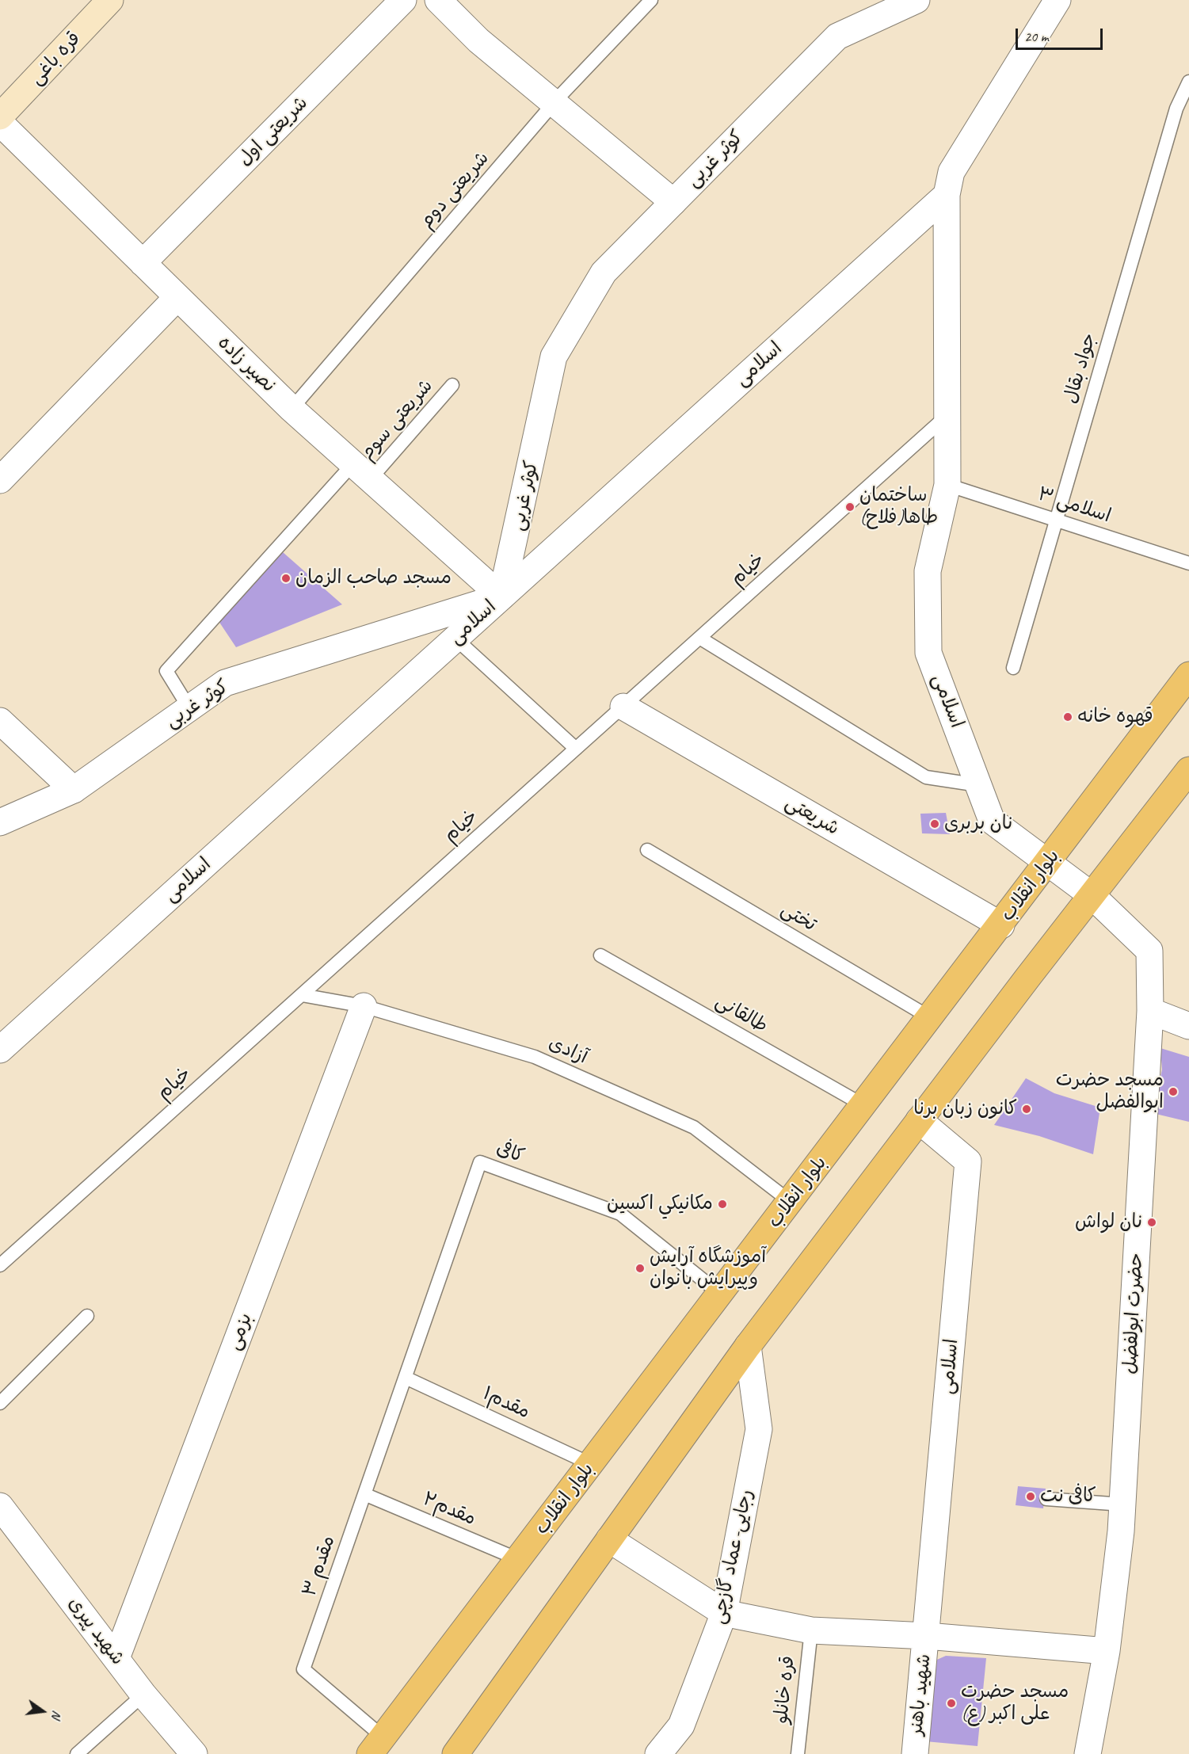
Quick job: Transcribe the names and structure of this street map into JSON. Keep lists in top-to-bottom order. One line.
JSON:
{"streets":{"main road":["قره باغی","بلوار انقلاب"],"street":["شریعتی اول","کوثر غربی","نصیر زاده","اسلامی","شریعتی","حضرت ابولفضل","بزمی","رجایی-عماد گازچی","شهید پیری","شهید باهنر"],"lane":["شریعتی دوم","جواد بقال","شریعتی سوم","اسلامی ۳","خیام","تختی","طالقانی","آزادی","کافی","مقدم۱","مقدم۲","مقدم ۳","قره خانلو"]},"crossings":[["شریعتی اول","نصیر زاده"],["کوثر غربی","نصیر زاده"],["کوثر غربی","اسلامی"],["کوثر غربی","شریعتی سوم"],["شریعتی دوم","نصیر زاده"],["نصیر زاده","اسلامی"],["نصیر زاده","شریعتی سوم"],["اسلامی","اسلامی ۳"],["اسلامی","خیام"],["اسلامی","بلوار انقلاب"],["اسلامی","حضرت ابولفضل"],["اسلامی","شهید باهنر"],["جواد بقال","اسلامی ۳"],["خیام","شریعتی"],["خیام","آزادی"],["شریعتی","بلوار انقلاب"],["بلوار انقلاب","تختی"],["بلوار انقلاب","طالقانی"],["بلوار انقلاب","آزادی"],["بلوار انقلاب","کافی"],["بلوار انقلاب","مقدم۱"],["بلوار انقلاب","مقدم۲"],["بلوار انقلاب","مقدم ۳"],["آزادی","بزمی"],["کافی","مقدم۱"],["کافی","مقدم ۳"],["بزمی","شهید پیری"],["مقدم۱","مقدم ۳"],["مقدم۲","مقدم ۳"]],"places":["ساختمان طاها(فلاح)","مسجد صاحب الزمان","قهوه خانه","نان بربری","مسجد حضرت ابوالفضل","کانون زبان برنا","مكانيكي اكسين","نان لواش","آموزشگاه آرایش وپیرایش بانوان","کافی نت","مسجد حضرت علی اکبر (ع)"],"scale_bar":"20 m","north":"right"}
